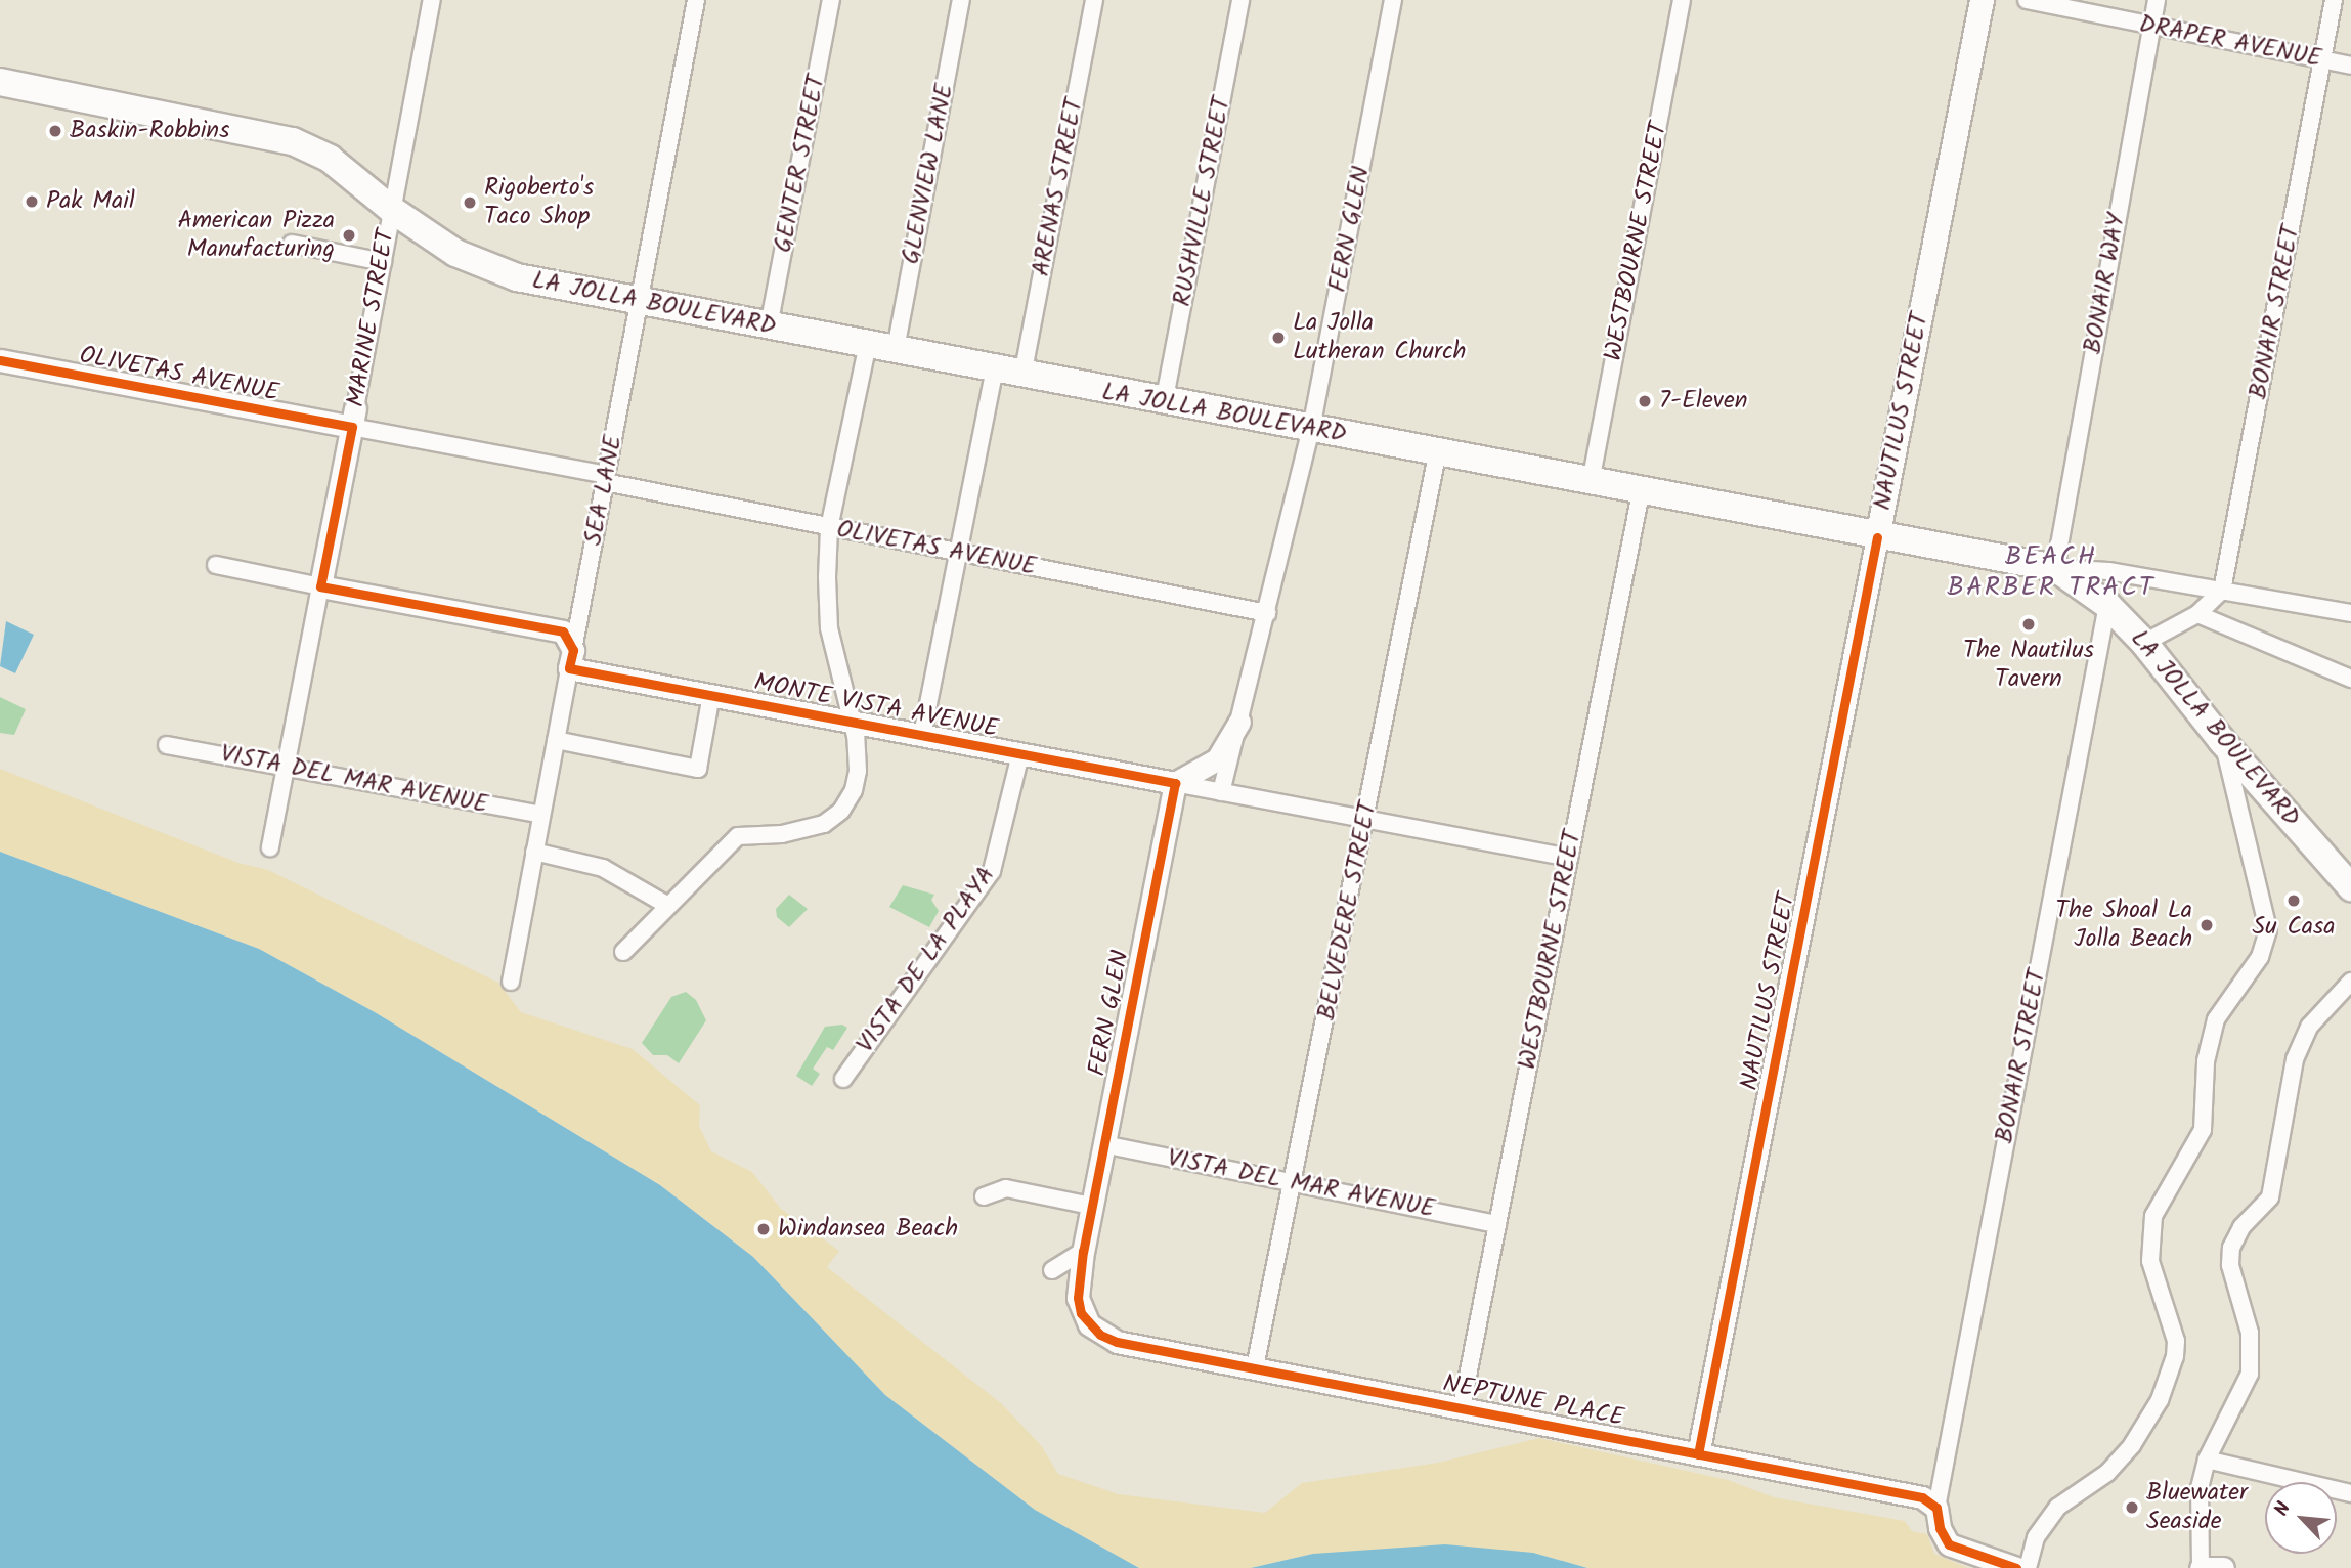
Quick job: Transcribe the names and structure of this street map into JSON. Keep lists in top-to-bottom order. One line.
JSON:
{"streets":{"main road":["LA JOLLA BOULEVARD","NAUTILUS STREET"],"street":["DRAPER AVENUE","GENTER STREET","GLENVIEW LANE","ARENAS STREET","RUSHVILLE STREET","FERN GLEN","WESTBOURNE STREET","BONAIR WAY","BONAIR STREET","MARINE STREET","OLIVETAS AVENUE","SEA LANE","MONTE VISTA AVENUE","VISTA DEL MAR AVENUE","BELVEDERE STREET","VISTA DE LA PLAYA","NEPTUNE PLACE"]},"crossings":[["DRAPER AVENUE","BONAIR WAY"],["DRAPER AVENUE","BONAIR STREET"],["GENTER STREET","LA JOLLA BOULEVARD"],["GLENVIEW LANE","LA JOLLA BOULEVARD"],["ARENAS STREET","LA JOLLA BOULEVARD"],["RUSHVILLE STREET","LA JOLLA BOULEVARD"],["FERN GLEN","LA JOLLA BOULEVARD"],["FERN GLEN","OLIVETAS AVENUE"],["FERN GLEN","MONTE VISTA AVENUE"],["FERN GLEN","VISTA DEL MAR AVENUE"],["FERN GLEN","NEPTUNE PLACE"],["WESTBOURNE STREET","LA JOLLA BOULEVARD"],["WESTBOURNE STREET","MONTE VISTA AVENUE"],["WESTBOURNE STREET","VISTA DEL MAR AVENUE"],["WESTBOURNE STREET","NEPTUNE PLACE"],["BONAIR WAY","LA JOLLA BOULEVARD"],["LA JOLLA BOULEVARD","BONAIR STREET"],["LA JOLLA BOULEVARD","MARINE STREET"],["LA JOLLA BOULEVARD","NAUTILUS STREET"],["LA JOLLA BOULEVARD","SEA LANE"],["LA JOLLA BOULEVARD","BELVEDERE STREET"],["BONAIR STREET","NEPTUNE PLACE"],["MARINE STREET","OLIVETAS AVENUE"],["MARINE STREET","MONTE VISTA AVENUE"],["MARINE STREET","VISTA DEL MAR AVENUE"],["OLIVETAS AVENUE","SEA LANE"],["NAUTILUS STREET","NEPTUNE PLACE"],["SEA LANE","MONTE VISTA AVENUE"],["SEA LANE","VISTA DEL MAR AVENUE"],["MONTE VISTA AVENUE","BELVEDERE STREET"],["MONTE VISTA AVENUE","VISTA DE LA PLAYA"],["VISTA DEL MAR AVENUE","BELVEDERE STREET"],["BELVEDERE STREET","NEPTUNE PLACE"]],"districts":["BEACH BARBER TRACT"],"places":["Baskin-Robbins","Pak Mail","Rigoberto's Taco Shop","American Pizza Manufacturing","La Jolla Lutheran Church","7-Eleven","The Nautilus Tavern","Su Casa","The Shoal La Jolla Beach","Windansea Beach","Bluewater Seaside"],"north":"top left"}
